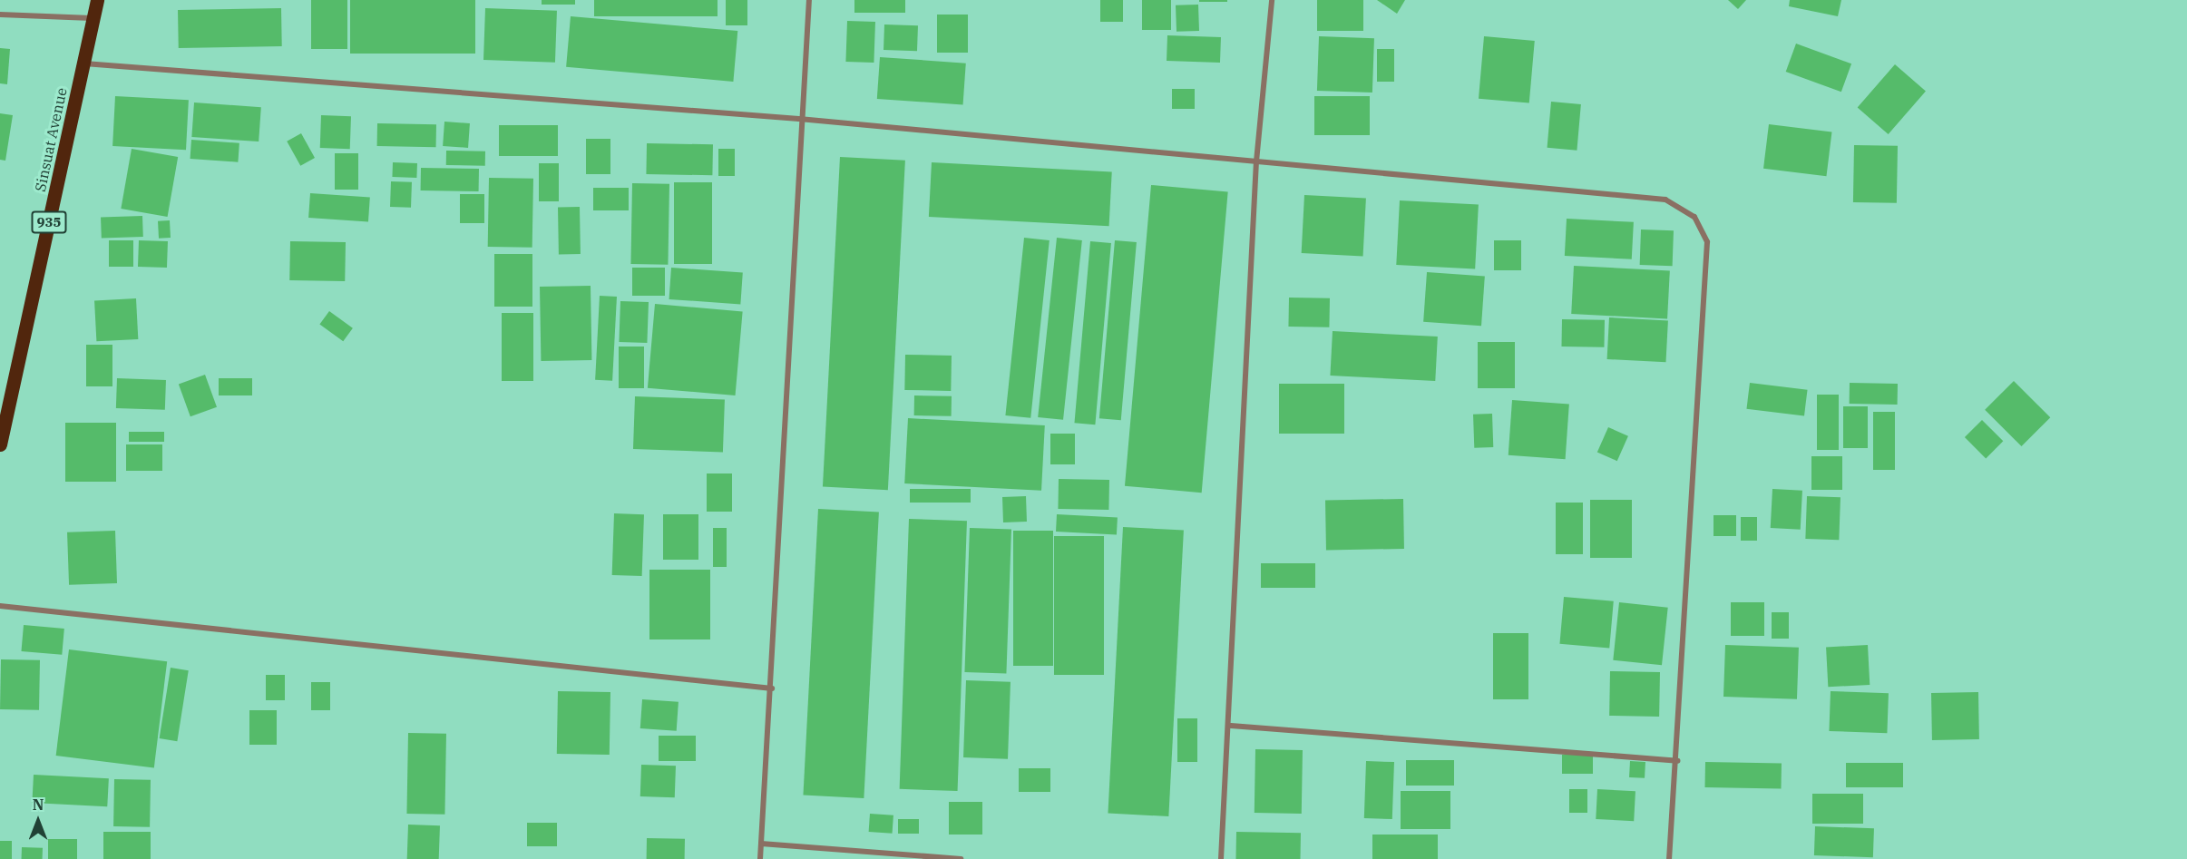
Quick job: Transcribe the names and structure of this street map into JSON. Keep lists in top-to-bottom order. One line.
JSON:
{"streets":{"main road":["Sinsuat Avenue","935"]},"north":"top"}
